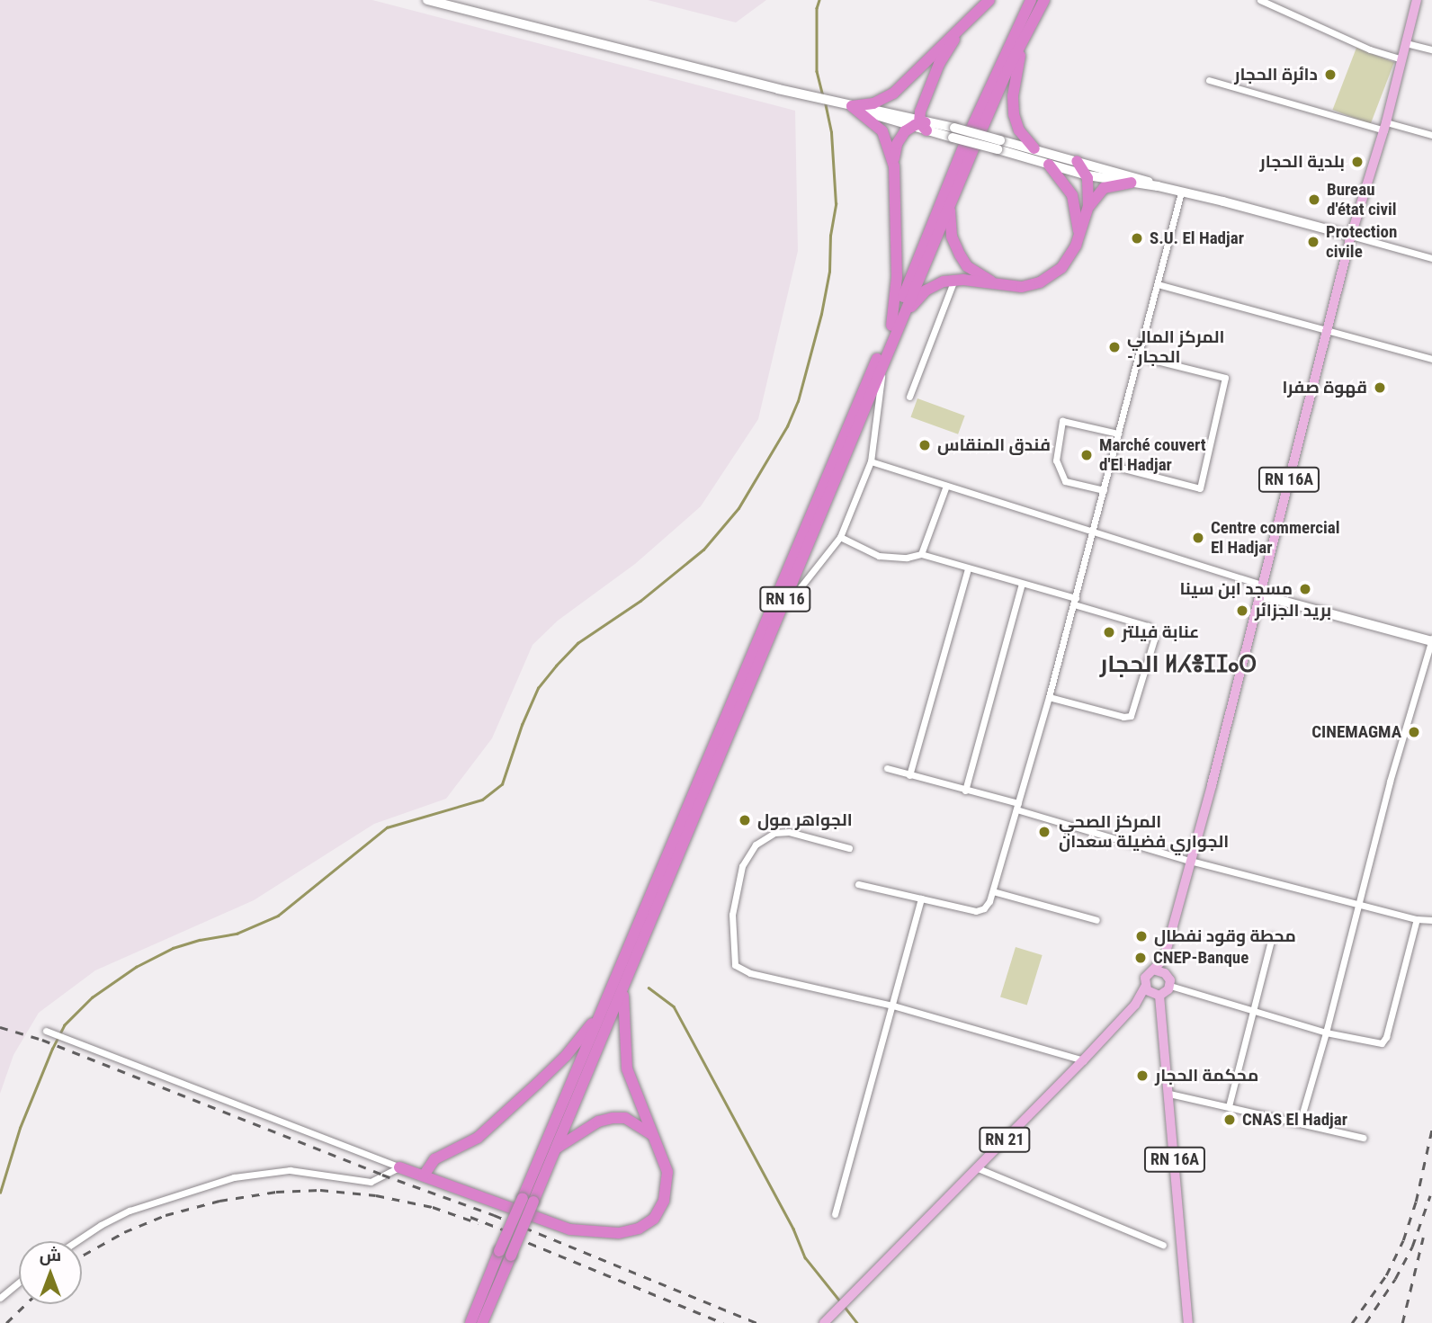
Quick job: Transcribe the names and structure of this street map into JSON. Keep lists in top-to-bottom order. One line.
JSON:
{"streets":{"highway":["RN 16"],"main road":["RN 16A","RN 21"]},"crossings":[["RN 16A","RN 21"]],"districts":["الحجار ⵍⵃⴻⵊⵊⴰⵔ"],"places":["دائرة الحجار","بلدية الحجار","Bureau d'état civil","S.U. El Hadjar","Protection civile","المركز المالي - الحجار","قهوة صفرا","فندق المنقاس","Marché couvert d'El Hadjar","Centre commercial El Hadjar","مسجد ابن سينا","بريد الجزائر","عنابة فيلتر","CINEMAGMA","الجواهر مول","المركز الصحي الجواري فضيلة سعدان","محطة وقود نفطال","CNEP-Banque","محكمة الحجار","CNAS El Hadjar"],"north":"top"}
